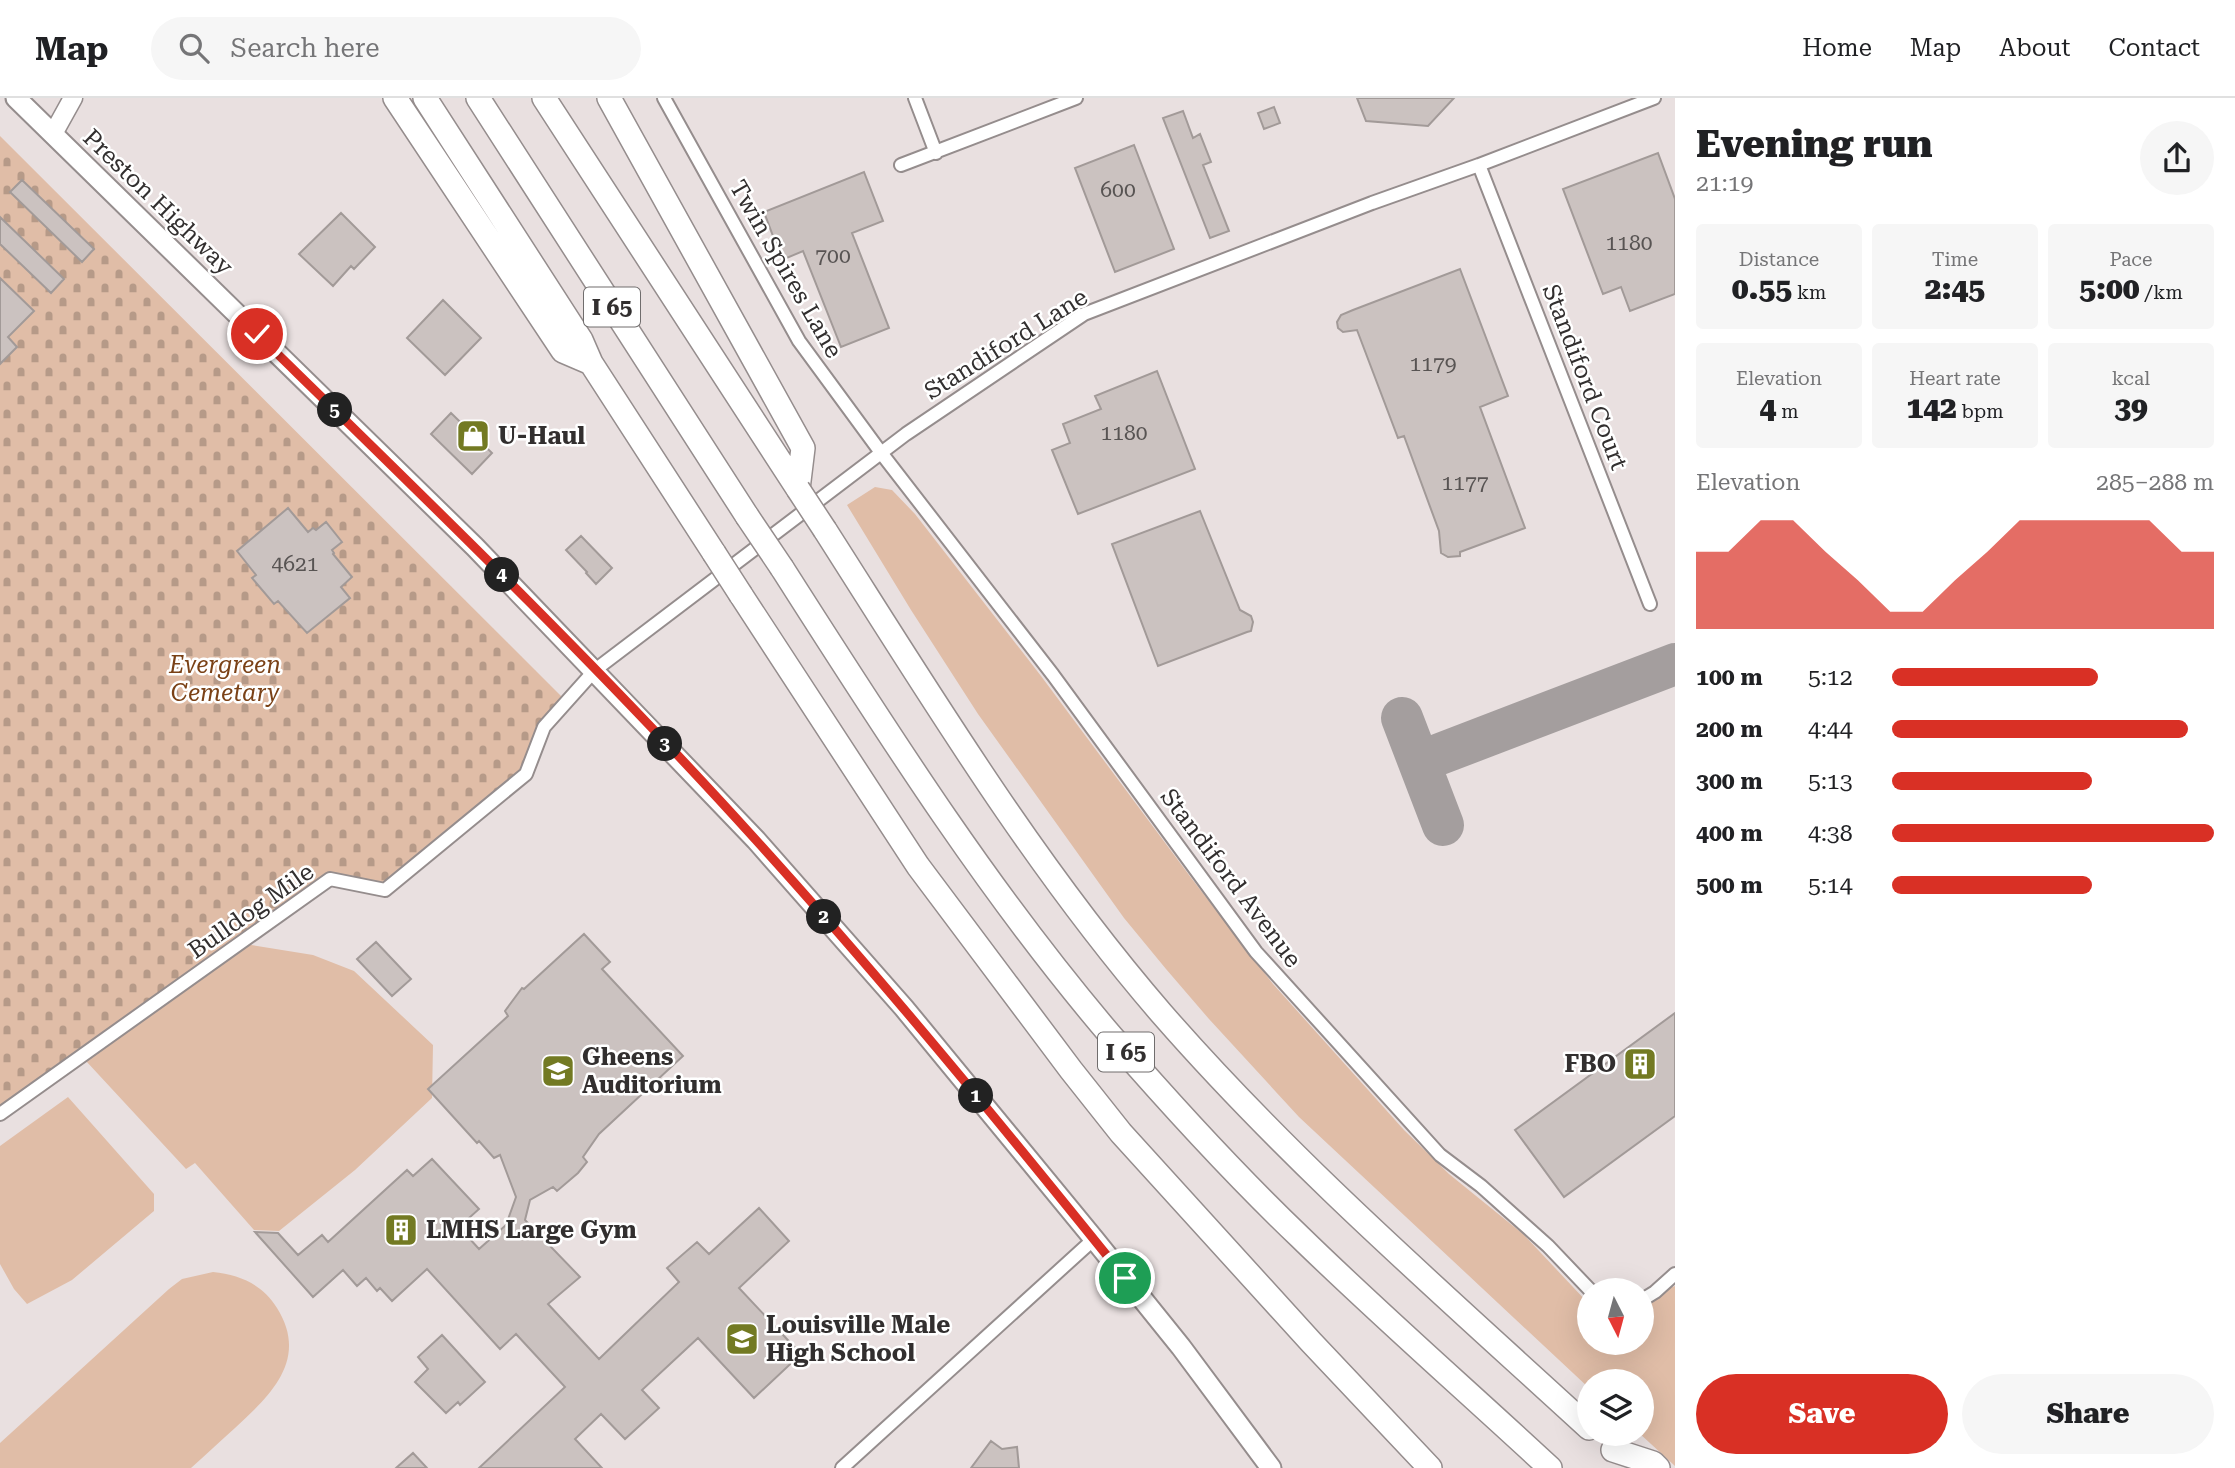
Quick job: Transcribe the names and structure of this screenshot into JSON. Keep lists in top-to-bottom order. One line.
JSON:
{"streets":{"highway":["I 65"],"main road":["Preston Highway"],"street":["Twin Spires Lane","Standiford Lane","Standiford Court","Standiford Avenue","Bulldog Mile"]},"crossings":[["Preston Highway","Standiford Lane"],["Preston Highway","Bulldog Mile"],["Twin Spires Lane","Standiford Lane"],["Twin Spires Lane","Standiford Avenue"],["Standiford Lane","Standiford Court"],["Standiford Lane","Standiford Avenue"],["Standiford Lane","Bulldog Mile"]],"parks":["Evergreen Cemetary"],"places":{"shop":["U-Haul"],"building":["FBO","LMHS Large Gym"],"school or university":["Gheens Auditorium","Louisville Male High School"]},"house_numbers":["600","1180","700","1179","1180","1177","4621"],"north":"bottom","page":{"header":"Map","search":"Search here","nav":["Home","Map","About","Contact"],"heading":["Evening run","21:19"],"stats":[["Distance","0.55 km"],["Time","2:45"],["Pace","5:00 /km"],["Elevation","4 m"],["Heart rate","142 bpm"],["kcal","39"]],"pins":["5","4","3","2","1"],"chart":["Elevation","285–288 m"],"list":[{"name":"100 m","note":"5:12"},{"name":"200 m","note":"4:44"},{"name":"300 m","note":"5:13"},{"name":"400 m","note":"4:38"},{"name":"500 m","note":"5:14"}],"buttons":["Save","Share"]}}
